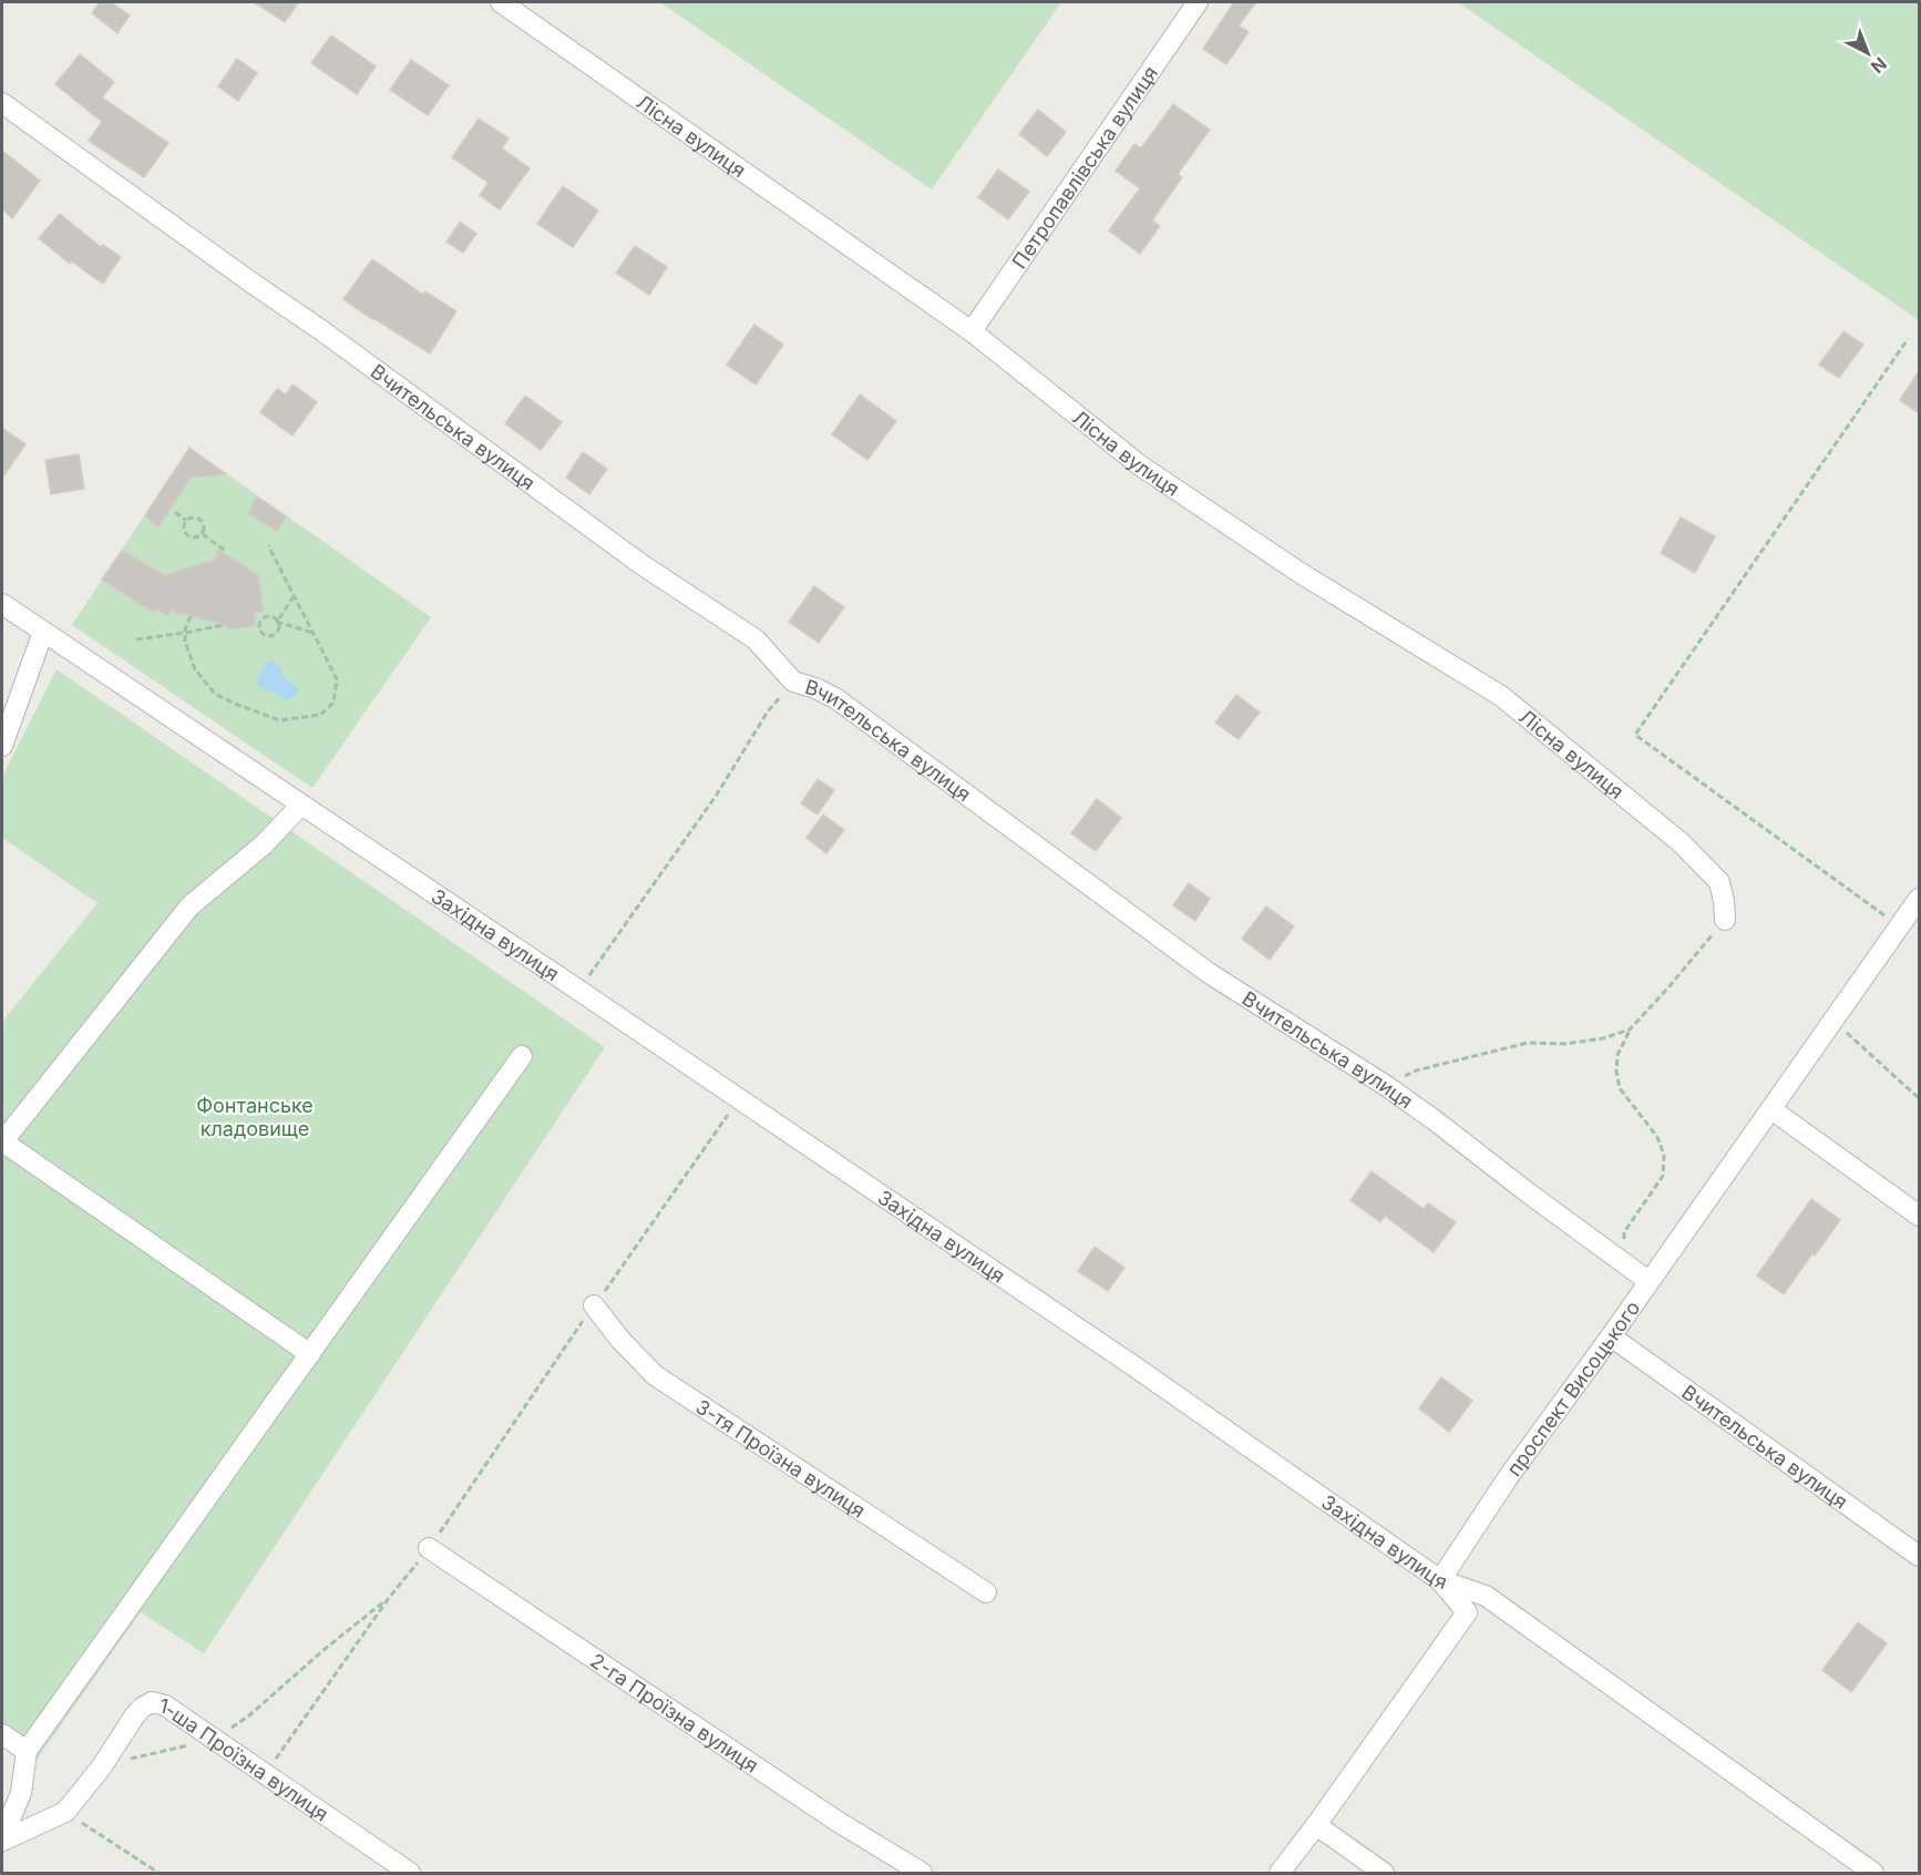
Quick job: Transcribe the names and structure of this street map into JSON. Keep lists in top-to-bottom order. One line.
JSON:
{"streets":{"street":["Лісна вулиця","Петропавлівська вулиця","Вчительська вулиця","Західна вулиця","проспект Висоцького","3-тя Проїзна вулиця","2-га Проїзна вулиця","1-ша Проїзна вулиця"]},"crossings":[["Лісна вулиця","Петропавлівська вулиця"],["Вчительська вулиця","проспект Висоцького"],["Західна вулиця","проспект Висоцького"]],"parks":["Фонтанське кладовище"],"north":"bottom right"}
